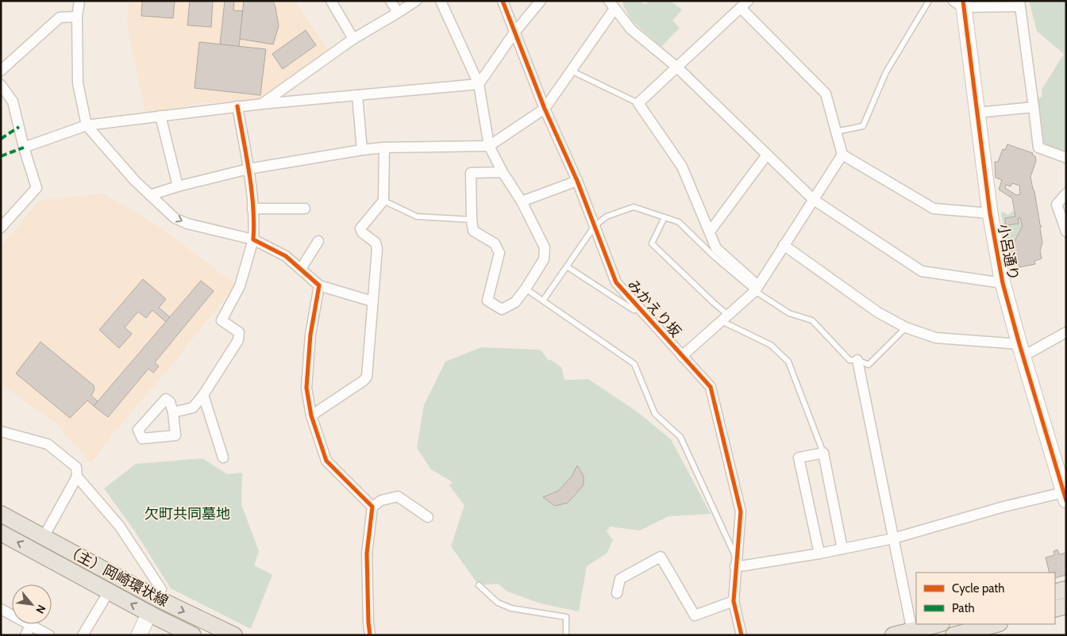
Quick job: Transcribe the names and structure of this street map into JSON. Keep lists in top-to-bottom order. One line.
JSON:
{"streets":{"main road":["（主）岡崎環状線"],"street":["小呂通り","みかえり坂"]},"parks":["欠町共同墓地"],"legend":["Cycle path","Path"],"north":"bottom right"}
